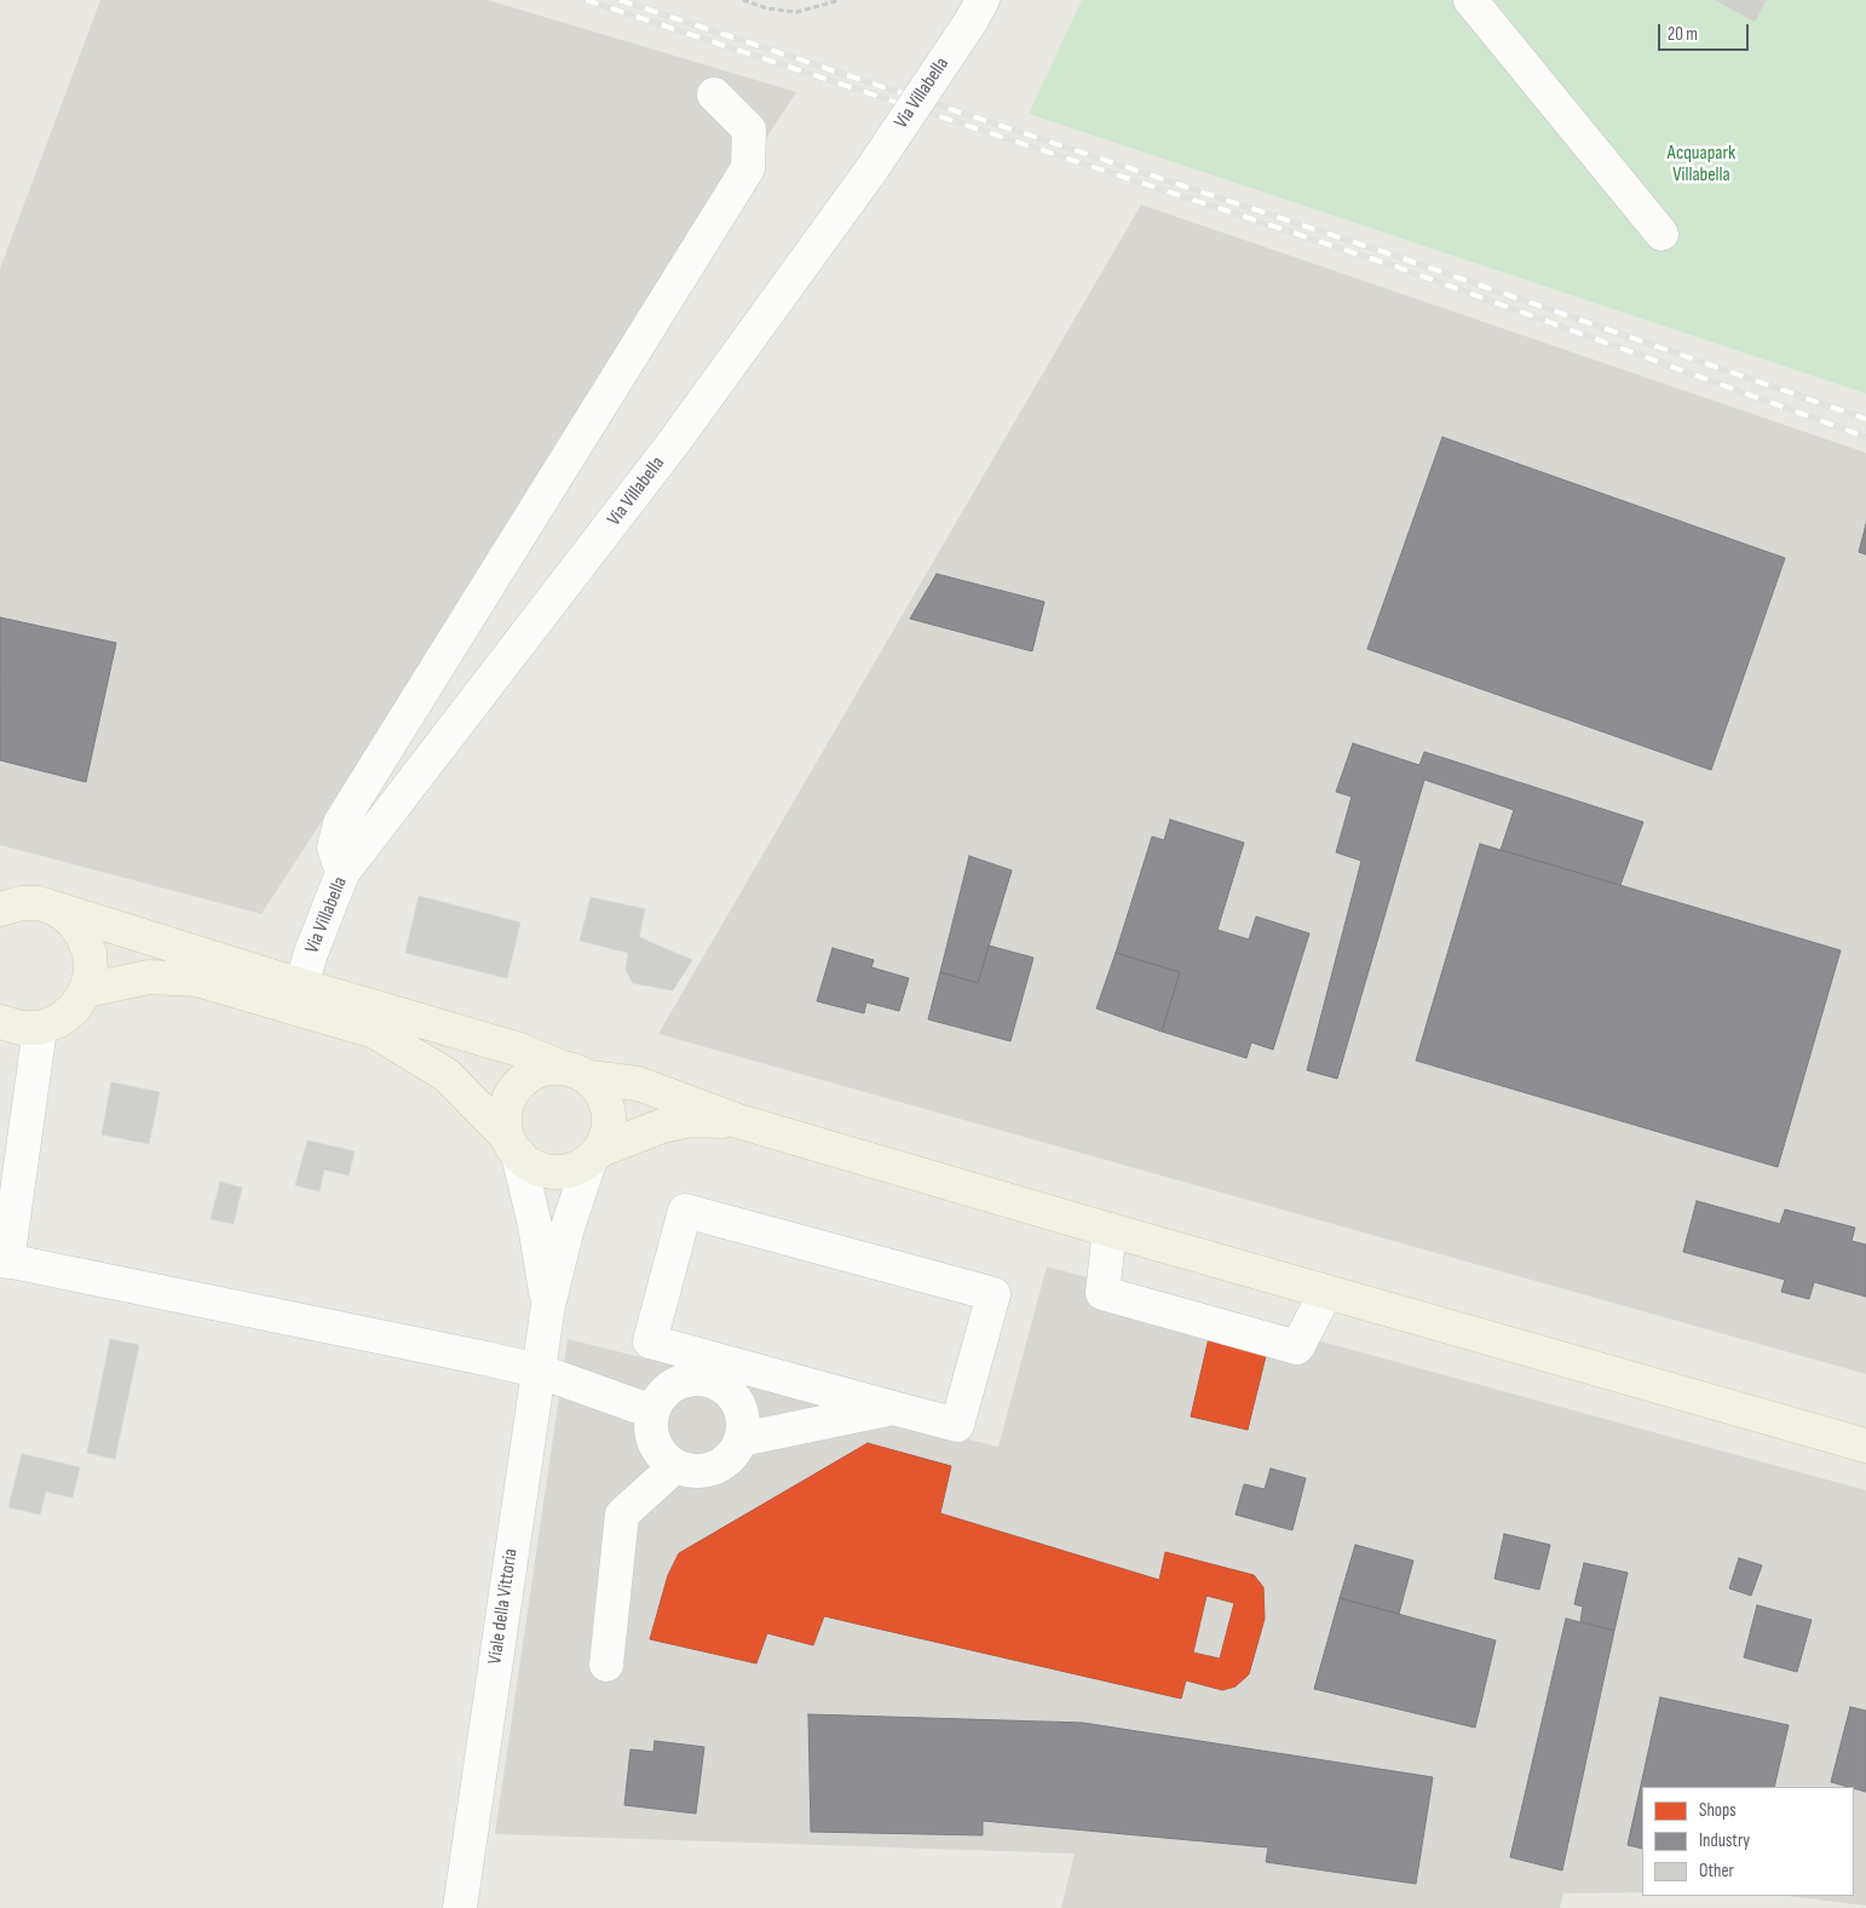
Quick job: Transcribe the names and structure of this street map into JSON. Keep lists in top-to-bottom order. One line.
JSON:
{"streets":{"street":["Via Villabella","Viale della Vittoria"]},"parks":["Acquapark Villabella"],"legend":["Shops","Industry","Other"],"scale_bar":"20 m"}
